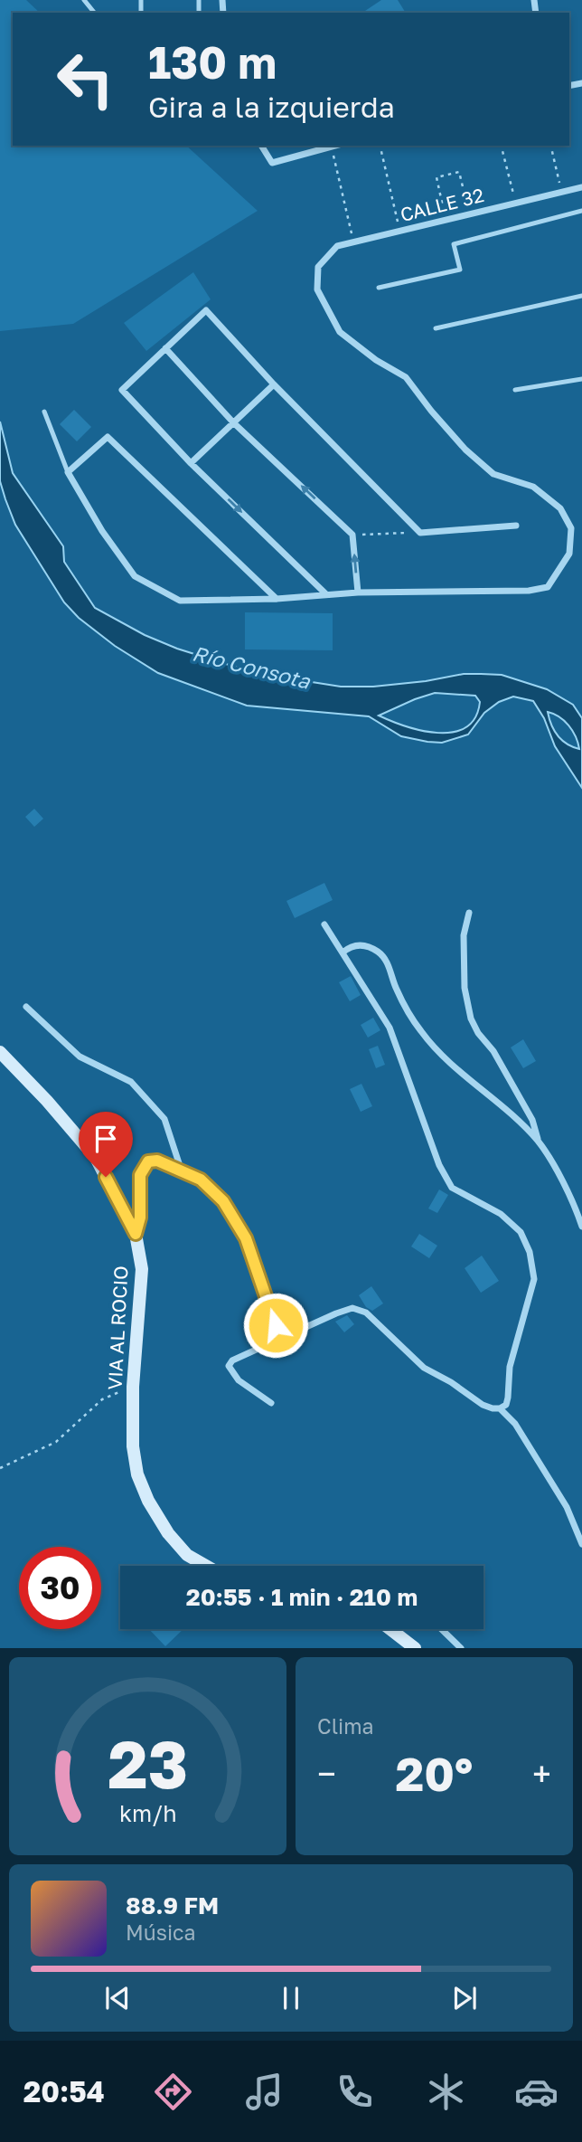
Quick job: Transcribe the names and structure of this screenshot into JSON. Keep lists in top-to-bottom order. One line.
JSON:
{"streets":{"main road":["VIA AL ROCIO"],"street":["CALLE 32"]},"water":["Río Consota"],"page":{"turn":["130 m","Gira a la izquierda"],"limit":"30","trip":"20:55 · 1 min · 210 m","tile":"Clima","heat":["−","20°","+"],"song":["88.9 FM","Música"],"tabs":"20:54","gauge":["23","km/h"]}}
